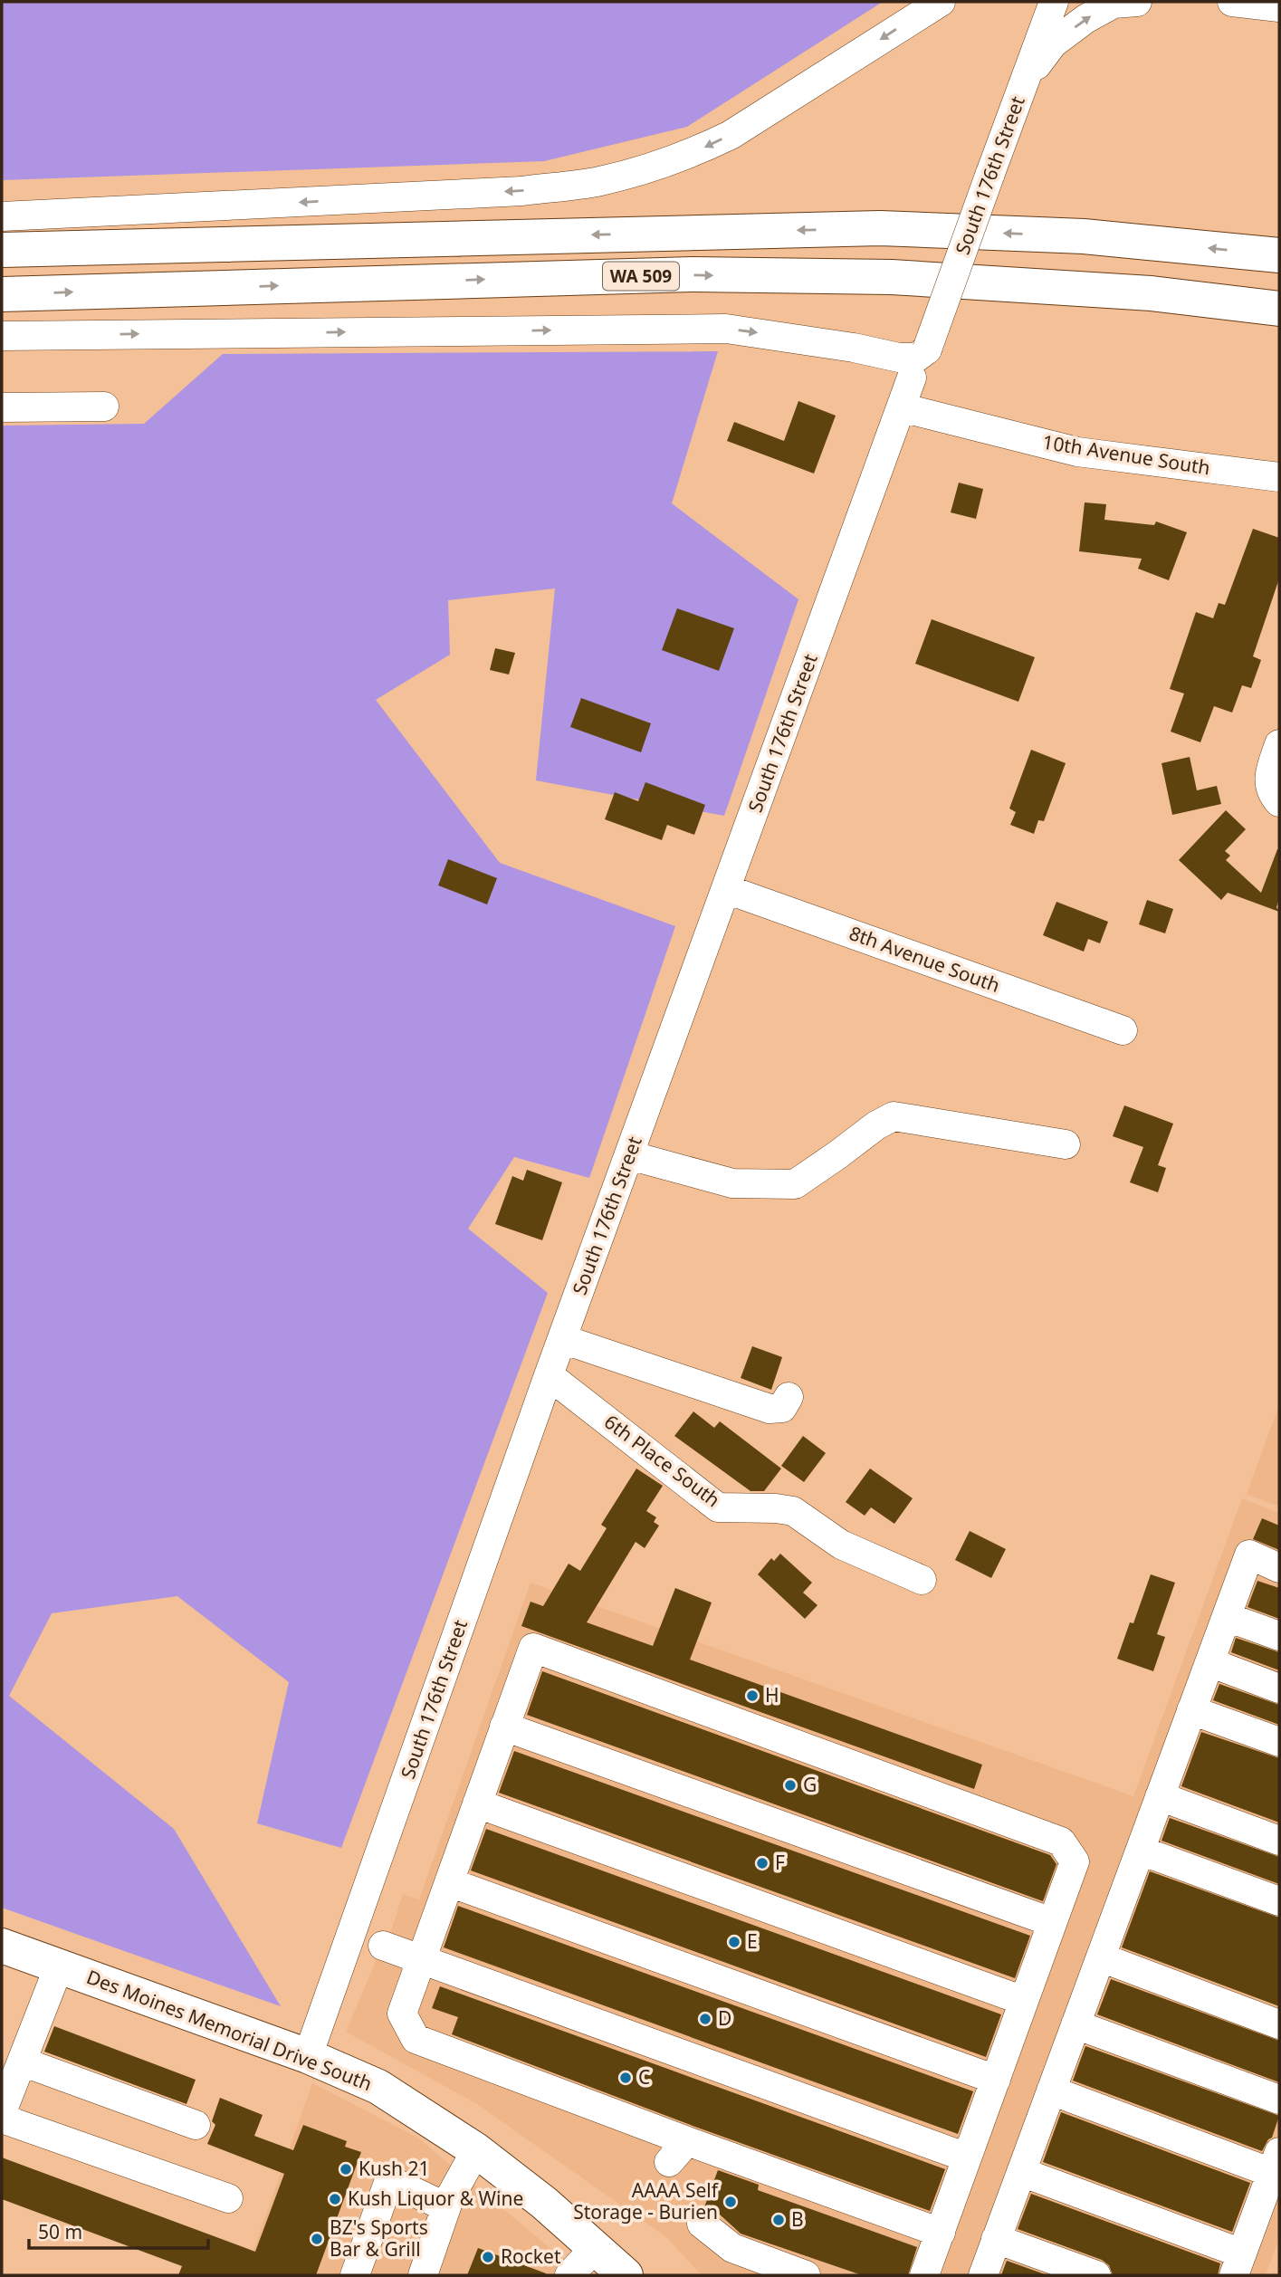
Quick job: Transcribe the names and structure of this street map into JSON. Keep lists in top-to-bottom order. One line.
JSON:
{"streets":{"main road":["WA 509","Des Moines Memorial Drive South"],"street":["South 176th Street","10th Avenue South","8th Avenue South","6th Place South"]},"crossings":[["South 176th Street","10th Avenue South"],["South 176th Street","8th Avenue South"],["South 176th Street","6th Place South"],["South 176th Street","Des Moines Memorial Drive South"]],"places":["H","G","F","E","D","C","Kush 21","Kush Liquor & Wine","AAAA Self Storage - Burien","B","BZ's Sports Bar & Grill","Rocket"],"scale_bar":"50 m"}
